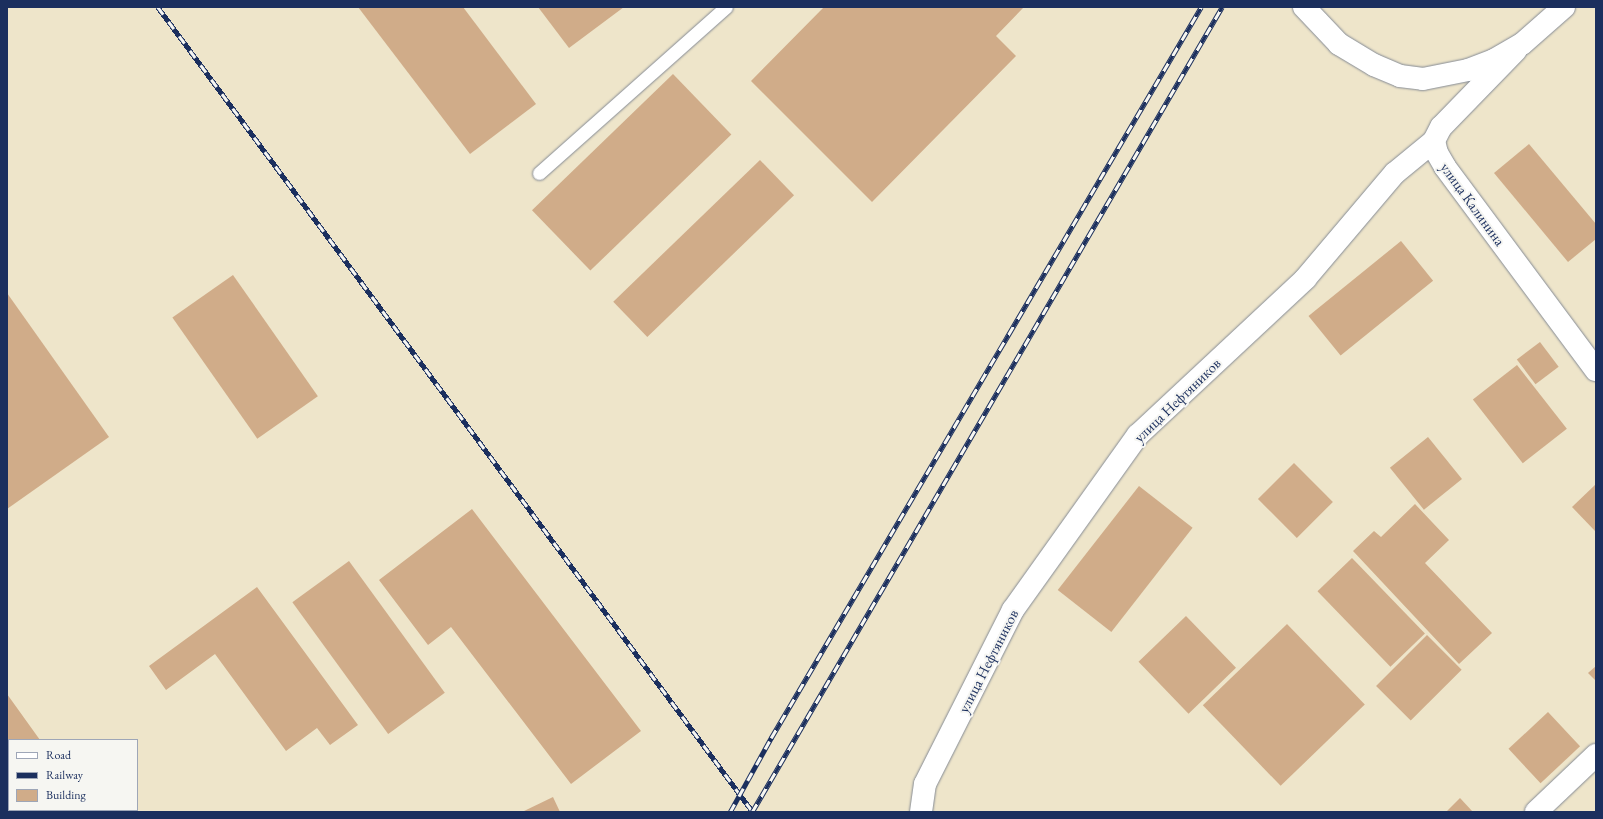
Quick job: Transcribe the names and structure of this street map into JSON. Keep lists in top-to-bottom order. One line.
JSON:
{"streets":{"street":["улица Калинина","улица Нефтяников"]},"crossings":[["улица Калинина","улица Нефтяников"]],"legend":["Road","Railway","Building"]}
